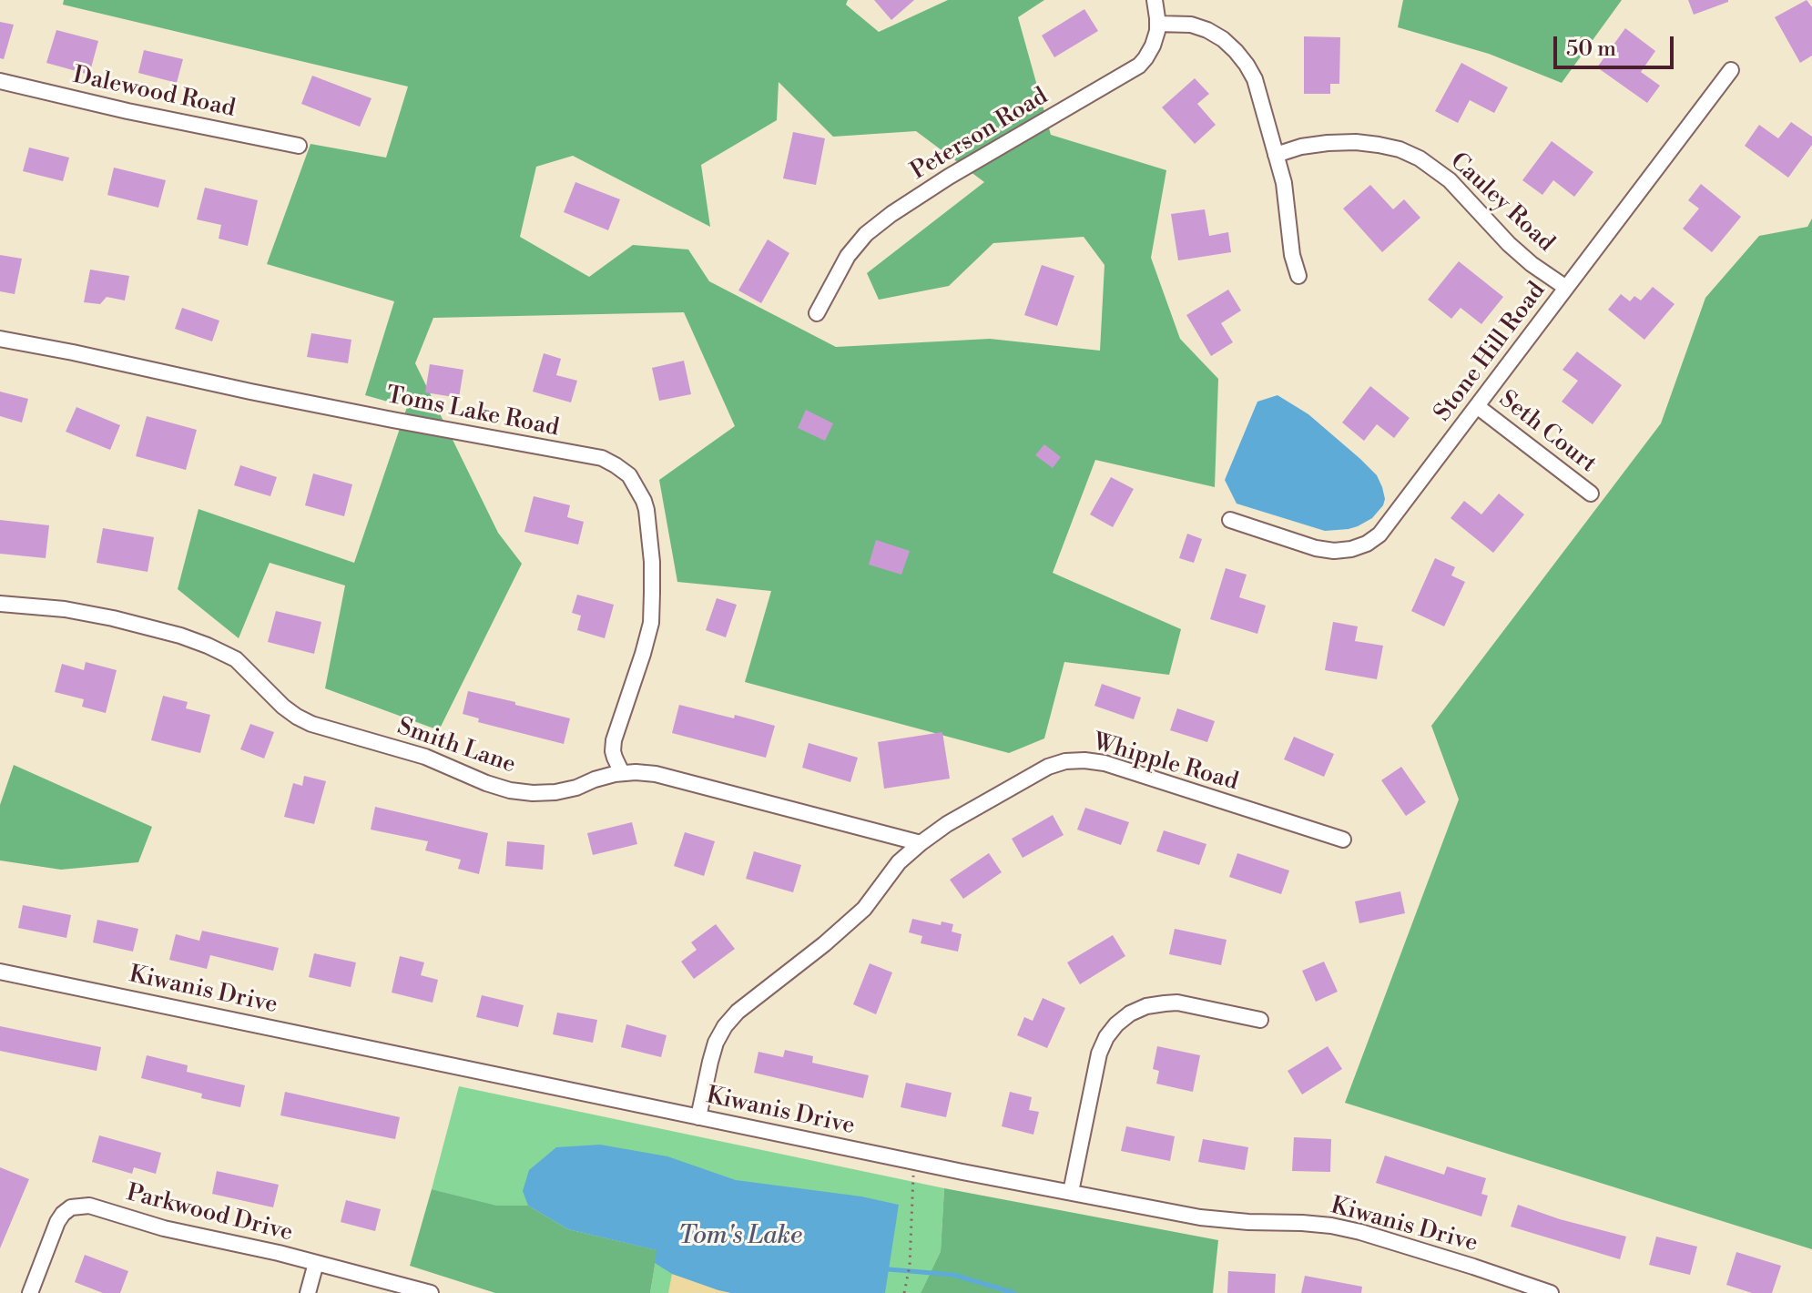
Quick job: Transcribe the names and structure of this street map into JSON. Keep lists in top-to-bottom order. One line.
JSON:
{"streets":{"street":["Dalewood Road","Peterson Road","Cauley Road","Stone Hill Road","Toms Lake Road","Seth Court","Smith Lane","Whipple Road","Kiwanis Drive","Parkwood Drive"]},"crossings":[["Cauley Road","Stone Hill Road"],["Stone Hill Road","Seth Court"],["Toms Lake Road","Smith Lane"],["Smith Lane","Whipple Road"],["Whipple Road","Kiwanis Drive"]],"water":["Tom's Lake"],"scale_bar":"50 m"}
